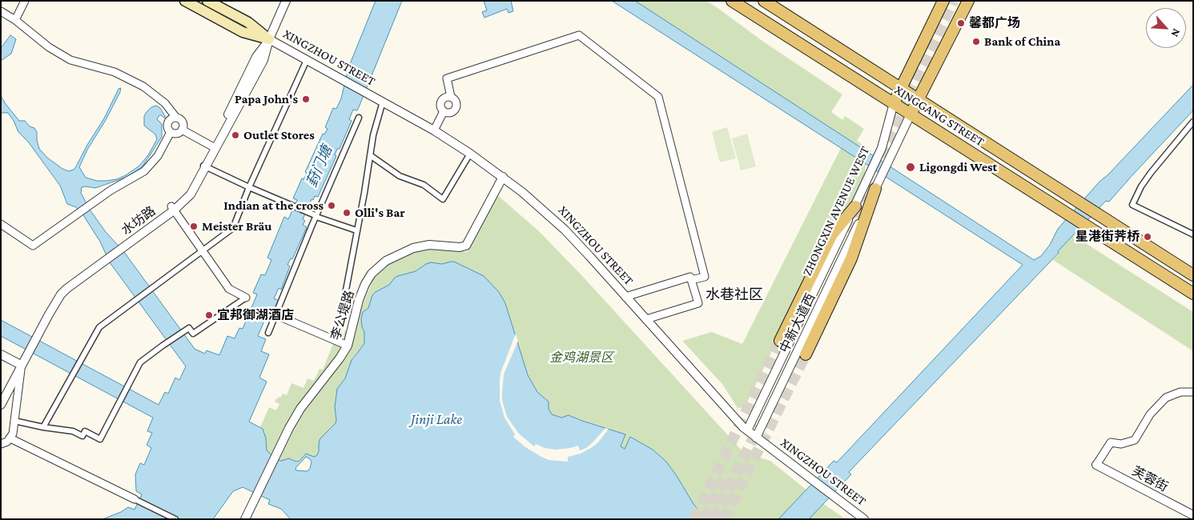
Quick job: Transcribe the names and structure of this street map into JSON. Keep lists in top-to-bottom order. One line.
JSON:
{"streets":{"main road":["XINGZHOU STREET","XINGGANG STREET","ZHONGXIN AVENUE WEST"],"street":["水坊路","李公堤路","中新大道西","芙蓉街"]},"crossings":[["XINGZHOU STREET","ZHONGXIN AVENUE WEST"],["XINGZHOU STREET","水坊路"],["XINGZHOU STREET","李公堤路"],["XINGZHOU STREET","中新大道西"],["XINGGANG STREET","ZHONGXIN AVENUE WEST"],["XINGGANG STREET","中新大道西"]],"districts":["水巷社区"],"water":["葑门塘","Jinji Lake"],"parks":["金鸡湖景区"],"places":["馨都广场","Bank of China","Papa John's","Outlet Stores","Ligongdi West","Indian at the cross","Olli's Bar","Meister Bräu","星港街荠桥","宜邦御湖酒店"],"north":"bottom right"}
